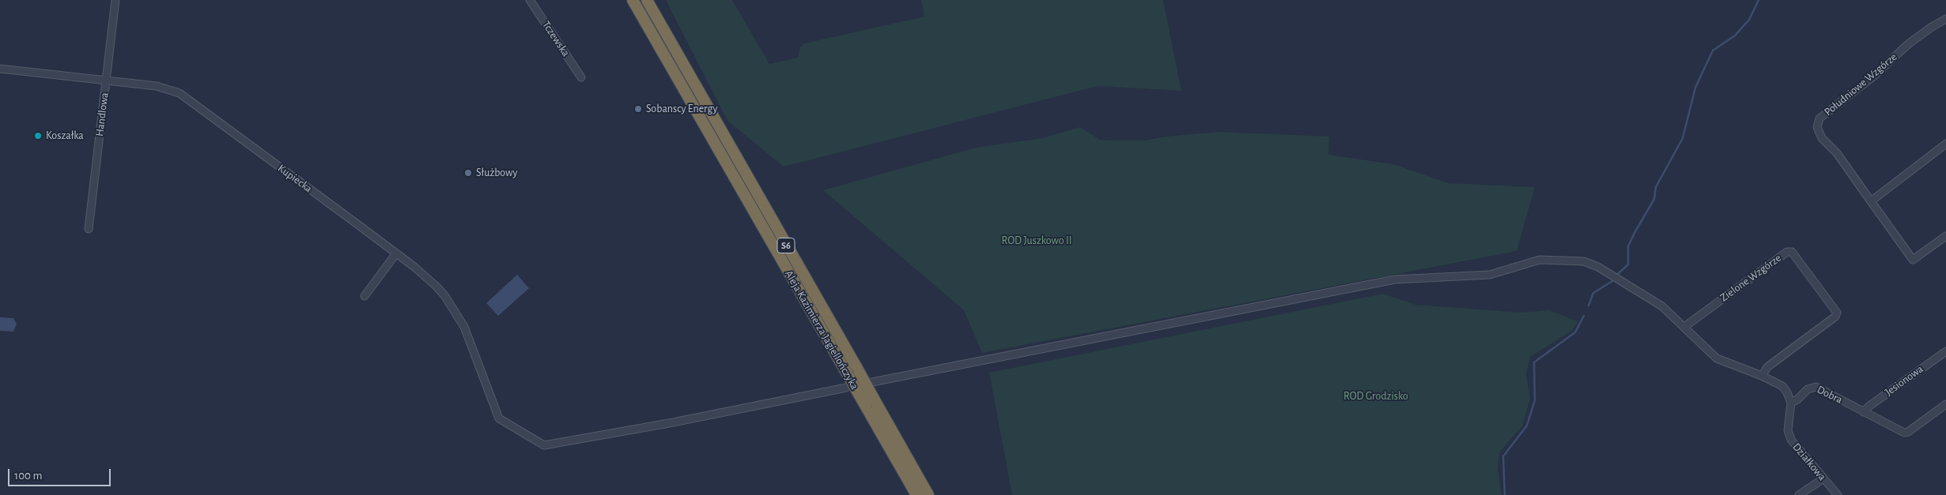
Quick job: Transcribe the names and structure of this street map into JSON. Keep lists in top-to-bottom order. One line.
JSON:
{"streets":{"highway":["S6","Aleja Kazimierza Jagiellończyka"],"street":["Tczewska","Południowe Wzgórze","Handlowa","Kupiecka","Zielone Wzgórze","Jesionowa","Dobra","Działkowa"]},"crossings":[["Handlowa","Kupiecka"],["Jesionowa","Dobra"],["Dobra","Działkowa"]],"parks":["ROD Juszkowo II","ROD Grodzisko"],"places":["Sobanscy Energy","Koszałka","Służbowy"],"scale_bar":"100 m"}
